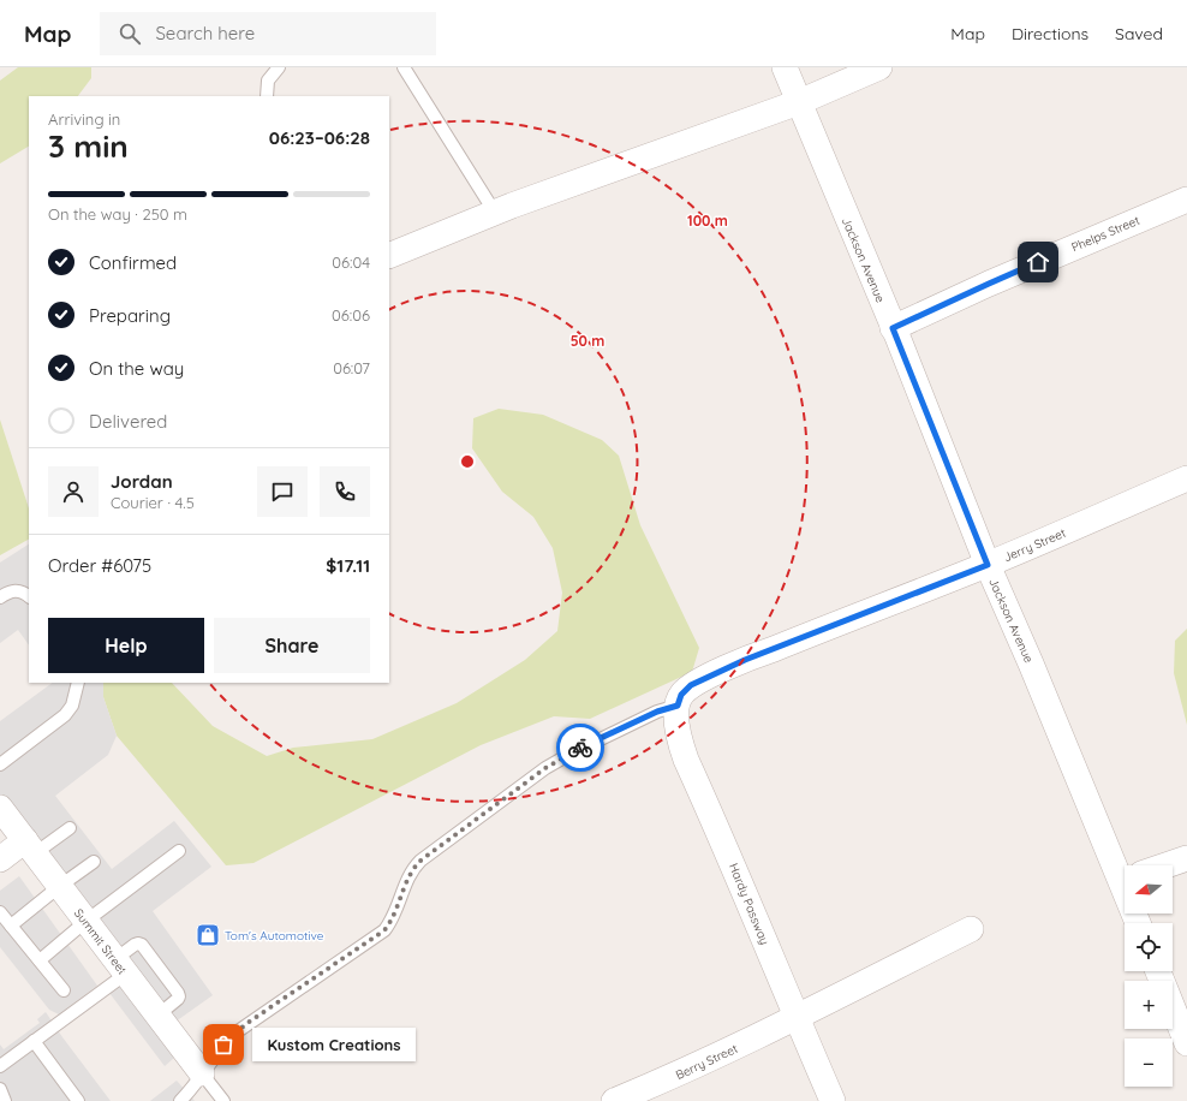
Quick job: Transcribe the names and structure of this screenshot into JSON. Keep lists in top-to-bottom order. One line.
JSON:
{"streets":{"street":["Phelps Street","Jackson Avenue","Jerry Street","Hardy Passway","Summit Street","Berry Street"]},"crossings":[["Phelps Street","Jackson Avenue"],["Jackson Avenue","Jerry Street"],["Jerry Street","Hardy Passway"],["Hardy Passway","Berry Street"]],"places":{"shop":["Tom's Automotive"],"other":["Kustom Creations"]},"north":"left","page":{"header":"Map","search":"Search here","nav":["Map","Directions","Saved"],"heading":["3 min","Arriving in","06:23–06:28"],"panel":["Jordan","Courier · 4.5","Order #6075","$17.11"],"bar":"On the way · 250 m","list":[["Confirmed","06:04"],["Preparing","06:06"],["On the way","06:07"],"Delivered"],"buttons":["Help","Share"],"map_buttons":["+","−"],"bubble":"Kustom Creations"},"rings":["100 m","50 m"]}
